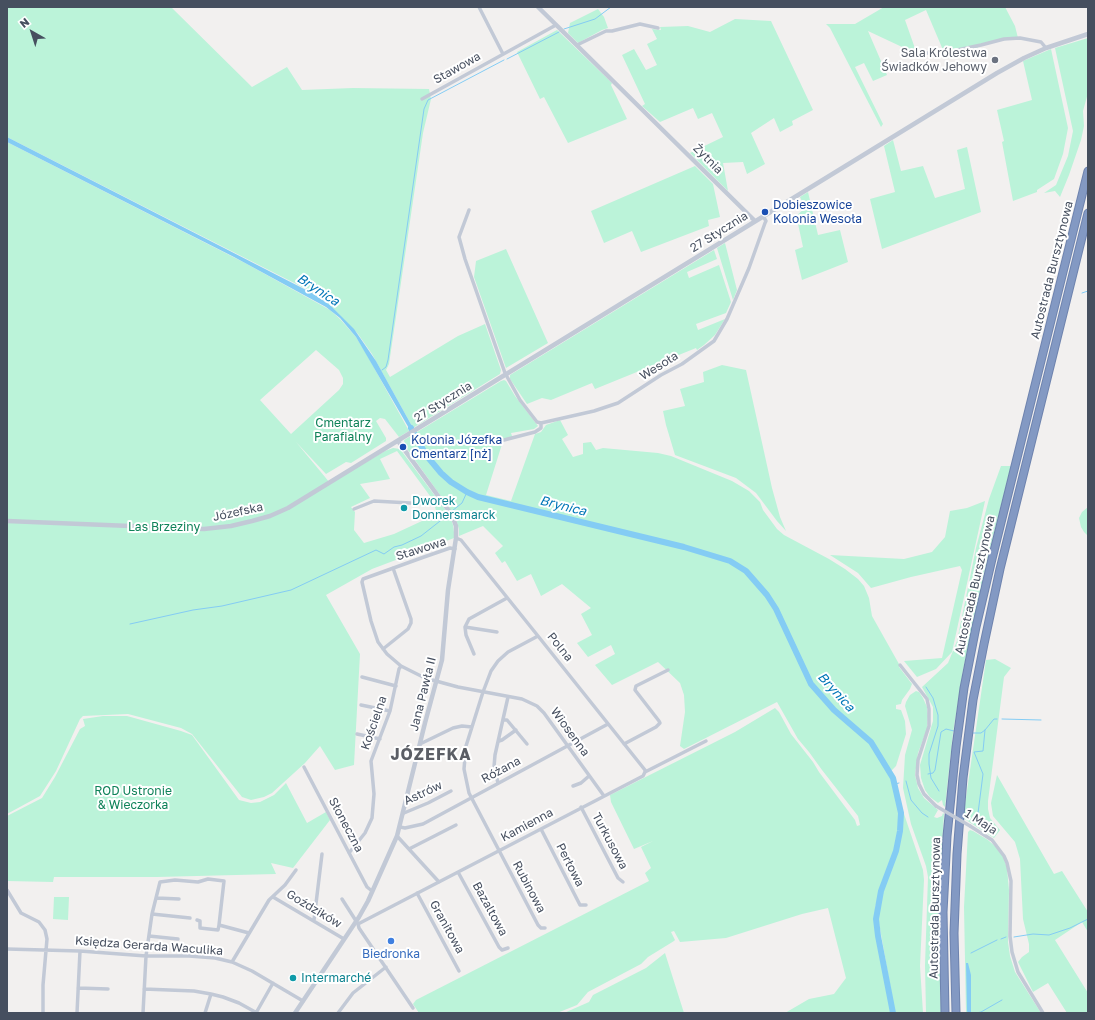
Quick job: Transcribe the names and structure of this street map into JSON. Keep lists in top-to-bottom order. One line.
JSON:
{"streets":{"highway":["Autostrada Bursztynowa"],"street":["Stawowa","Żytnia","27 Stycznia","Wesoła","Józefska","Polna","Jana Pawła II","Kościelna","Wiosenna","Różana","Astrów","1 Maja","Słoneczna","Kamienna","Turkusowa","Perłowa","Rubinowa","Goździków","Bazaltowa","Granitowa","Księdza Gerarda Waculika"]},"crossings":[["Stawowa","Żytnia"],["Stawowa","Jana Pawła II"],["Stawowa","Wiosenna"],["Żytnia","27 Stycznia"],["27 Stycznia","Wesoła"],["27 Stycznia","Józefska"],["Józefska","Jana Pawła II"],["Polna","Jana Pawła II"],["Polna","Różana"],["Polna","Kamienna"],["Polna","Rubinowa"],["Jana Pawła II","Wiosenna"],["Jana Pawła II","Różana"],["Jana Pawła II","Astrów"],["Jana Pawła II","Słoneczna"],["Jana Pawła II","Kamienna"],["Jana Pawła II","Goździków"],["Jana Pawła II","Księdza Gerarda Waculika"],["Kościelna","Wiosenna"],["Kościelna","Słoneczna"],["Wiosenna","Różana"],["Wiosenna","Kamienna"],["Wiosenna","Rubinowa"],["Różana","Rubinowa"],["Kamienna","Turkusowa"],["Kamienna","Perłowa"],["Kamienna","Rubinowa"],["Kamienna","Bazaltowa"],["Kamienna","Granitowa"]],"districts":["JÓZEFKA"],"water":["Brynica"],"parks":["Cmentarz Parafialny","Las Brzeziny","ROD Ustronie & Wieczorka"],"places":["Sala Królestwa Świadków Jehowy","Dobieszowice Kolonia Wesoła","Kolonia Józefka Cmentarz [nż]","Dworek Donnersmarck","Biedronka","Intermarché"],"north":"top left"}
